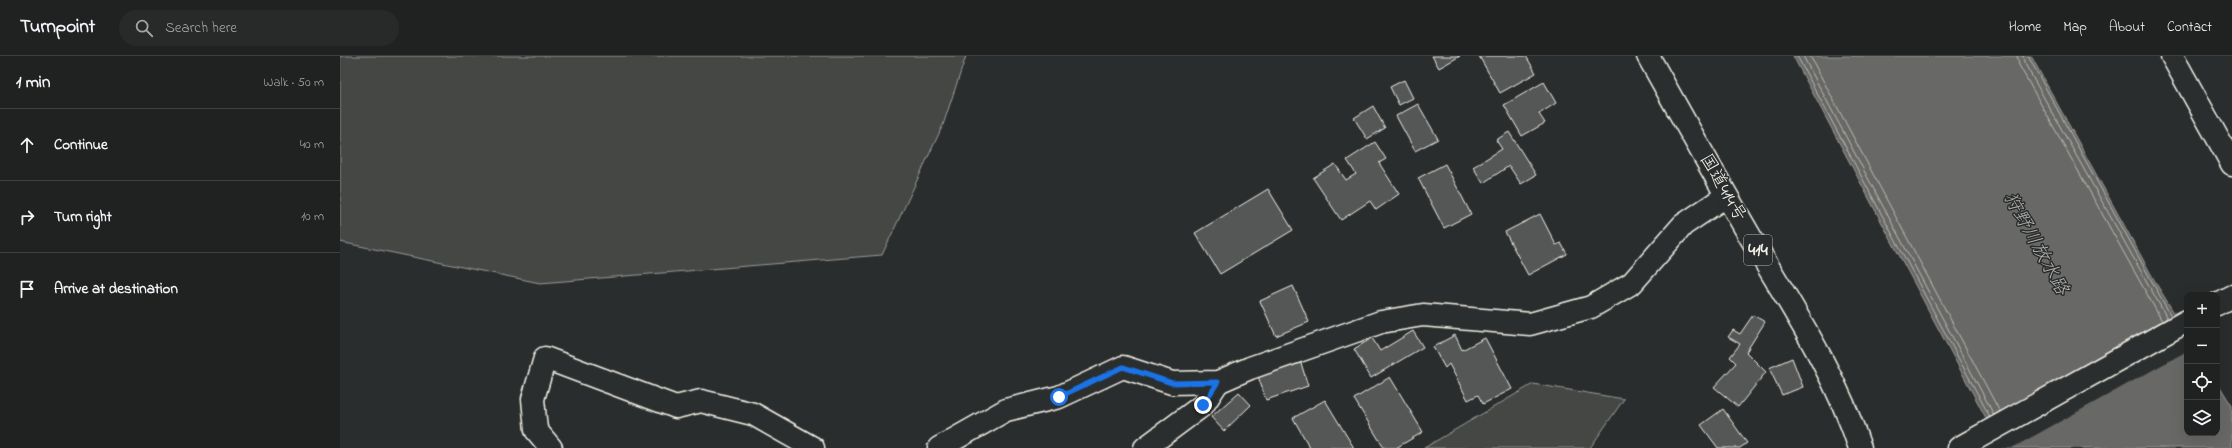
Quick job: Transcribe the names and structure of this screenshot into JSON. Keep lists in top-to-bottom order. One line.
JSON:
{"streets":{"main road":["国道414号","414"]},"water":["狩野川放水路"],"page":{"header":"Turnpoint","search":"Search here","nav":["Home","Map","About","Contact"],"heading":["1 min","Walk · 50 m"],"list":[["Continue","40 m"],["Turn right","10 m"],"Arrive at destination"],"map_buttons":["+","−"]}}
